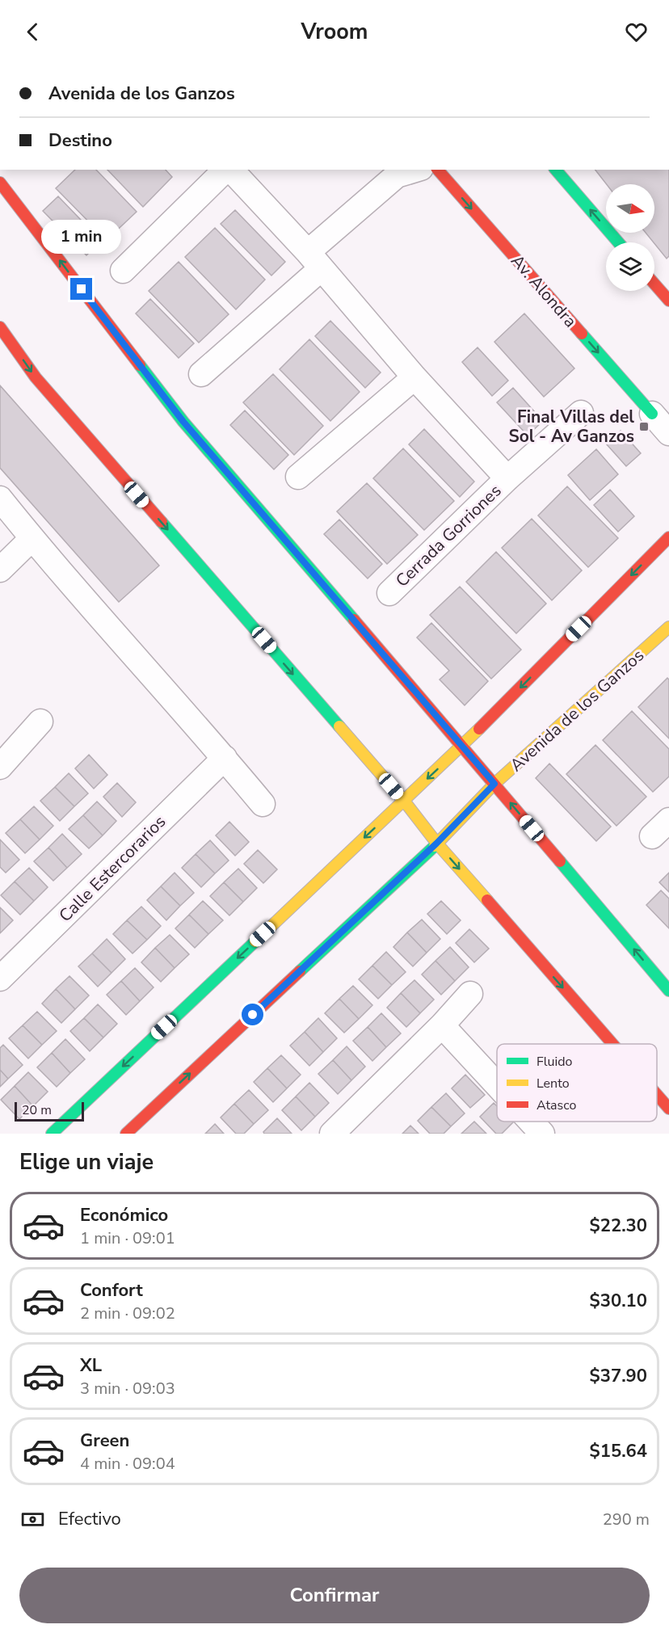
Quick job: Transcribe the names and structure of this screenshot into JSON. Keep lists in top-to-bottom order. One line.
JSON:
{"streets":{"main road":["Av. Alondra","Avenida de los Ganzos"],"street":["Cerrada Gorriones","Calle Estercorarios"]},"places":{"transit":["Final Villas del Sol - Av Ganzos"]},"legend":["Fluido","Lento","Atasco"],"scale_bar":"20 m","north":"right","page":{"header":"Vroom","banner":["Avenida de los Ganzos","Destino"],"bubble":"1 min","scale":"20 m","heading":"Elige un viaje","list":[{"name":"Económico","note":"1 min · 09:01","value":"$22.30"},{"name":"Confort","note":"2 min · 09:02","value":"$30.10"},{"name":"XL","note":"3 min · 09:03","value":"$37.90"},{"name":"Green","note":"4 min · 09:04","value":"$15.64"}],"pay":["Efectivo","290 m"],"buttons":"Confirmar"}}
